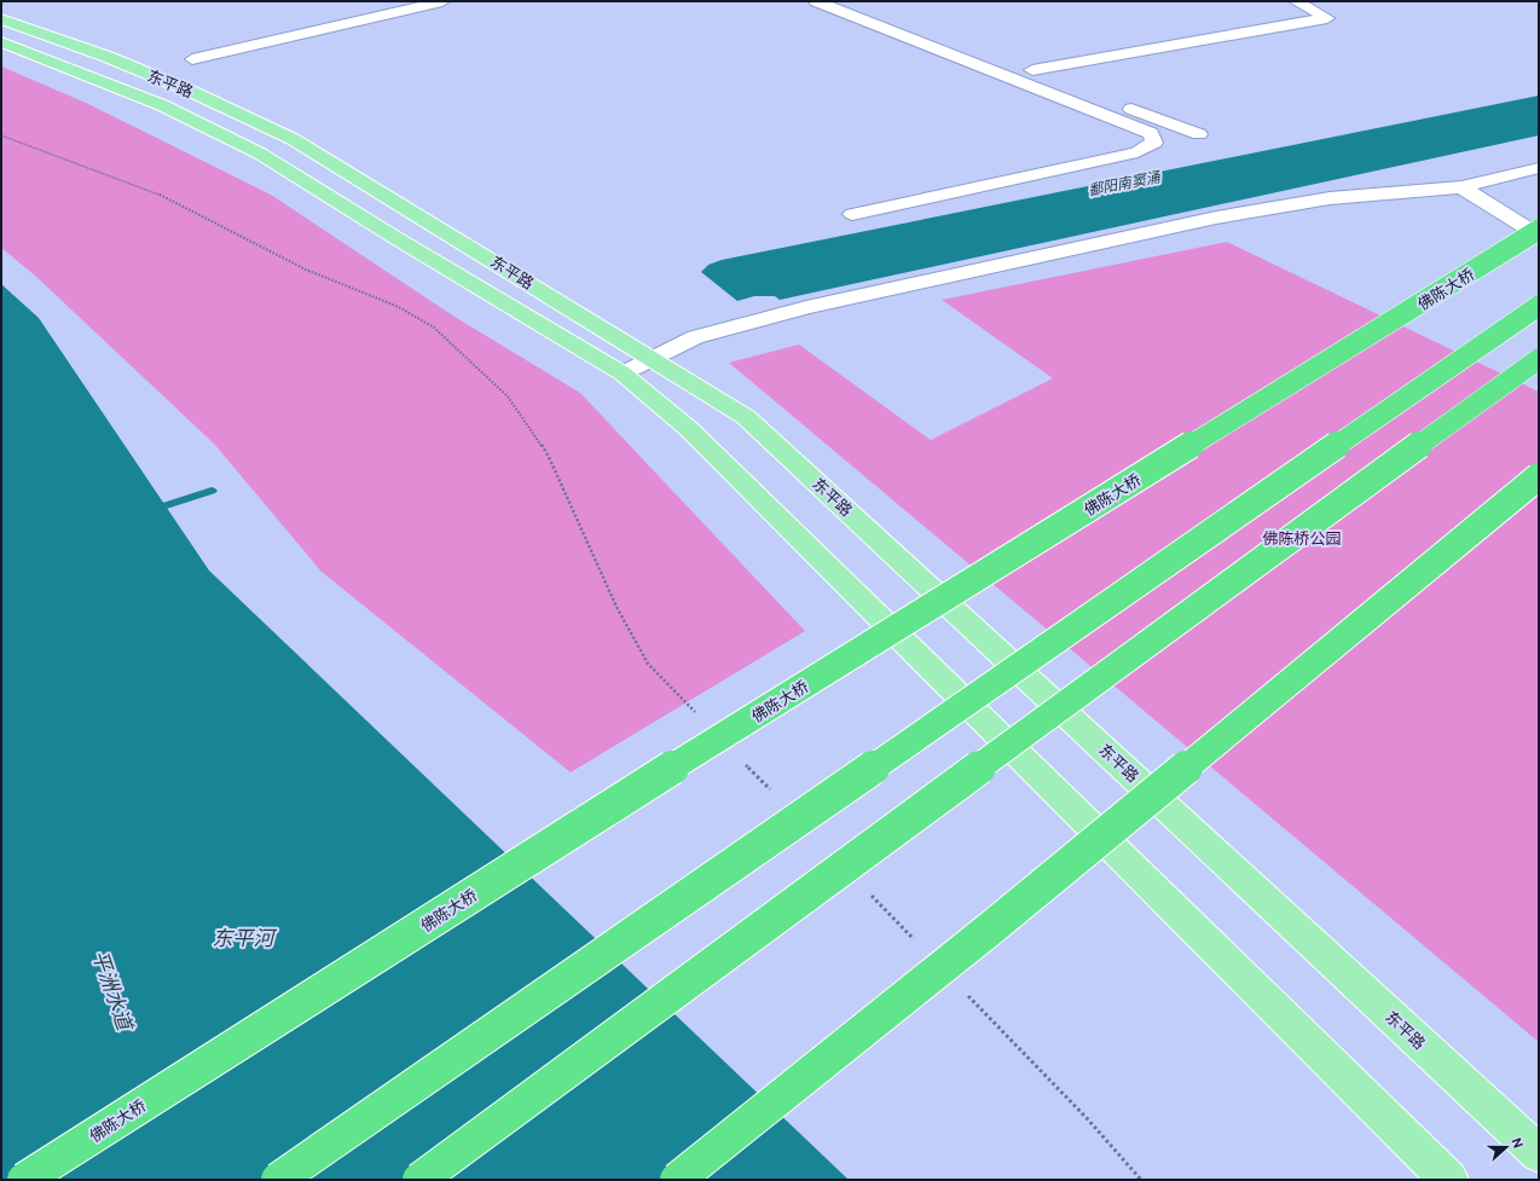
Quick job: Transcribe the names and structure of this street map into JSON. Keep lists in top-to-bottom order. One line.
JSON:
{"streets":{"highway":["佛陈大桥"],"main road":["东平路"]},"water":["鄱阳南窦涌","东平河","平洲水道"],"parks":["佛陈桥公园"],"north":"right"}
